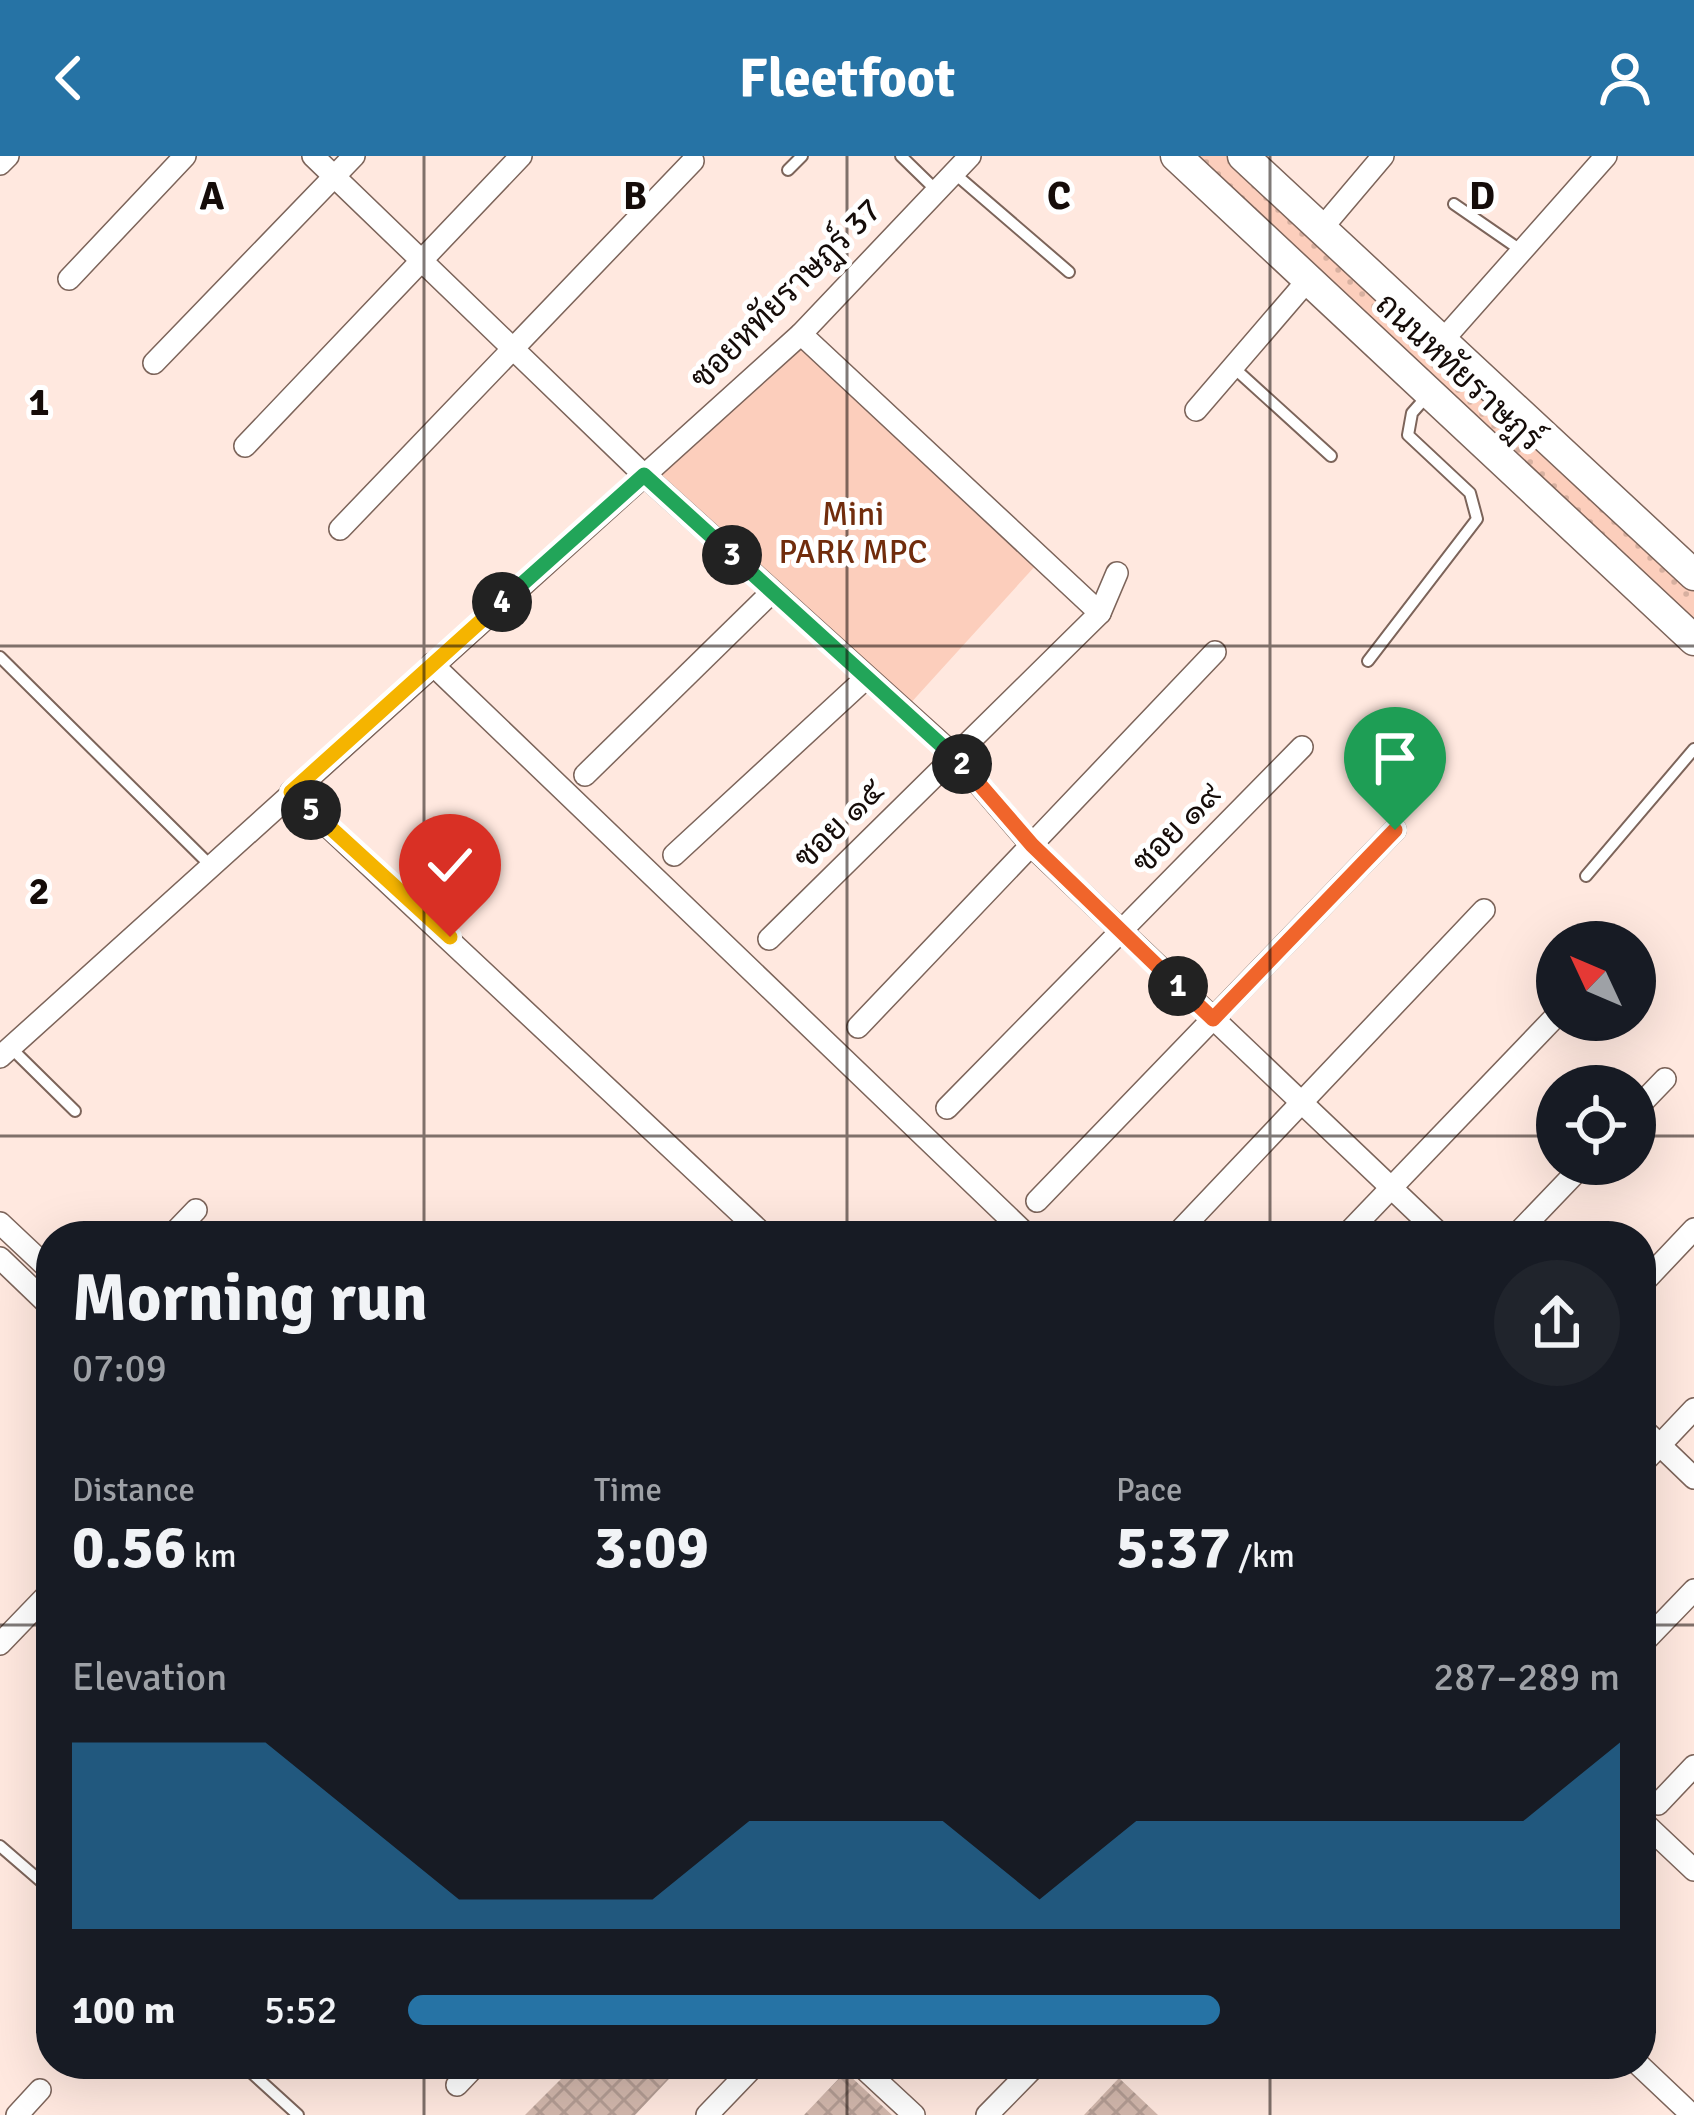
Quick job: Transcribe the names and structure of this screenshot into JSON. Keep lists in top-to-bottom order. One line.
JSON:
{"streets":{"main road":["ถนนหทัยราษฎร์"],"street":["ซอยหทัยราษฎร์ 37","ซอย ๑๕","ซอย ๑๙"]},"parks":["Mini PARK MPC"],"north":"top left","page":{"header":"Fleetfoot","pins":["3","4","2","5","1"],"heading":["Morning run","07:09"],"stats":[["Distance","0.56 km"],["Time","3:09"],["Pace","5:37 /km"]],"chart":["Elevation","287–289 m"],"list":[{"name":"100 m","note":"5:52"}]},"grid":{"columns":["A","B","C","D"],"rows":["1","2"]}}
